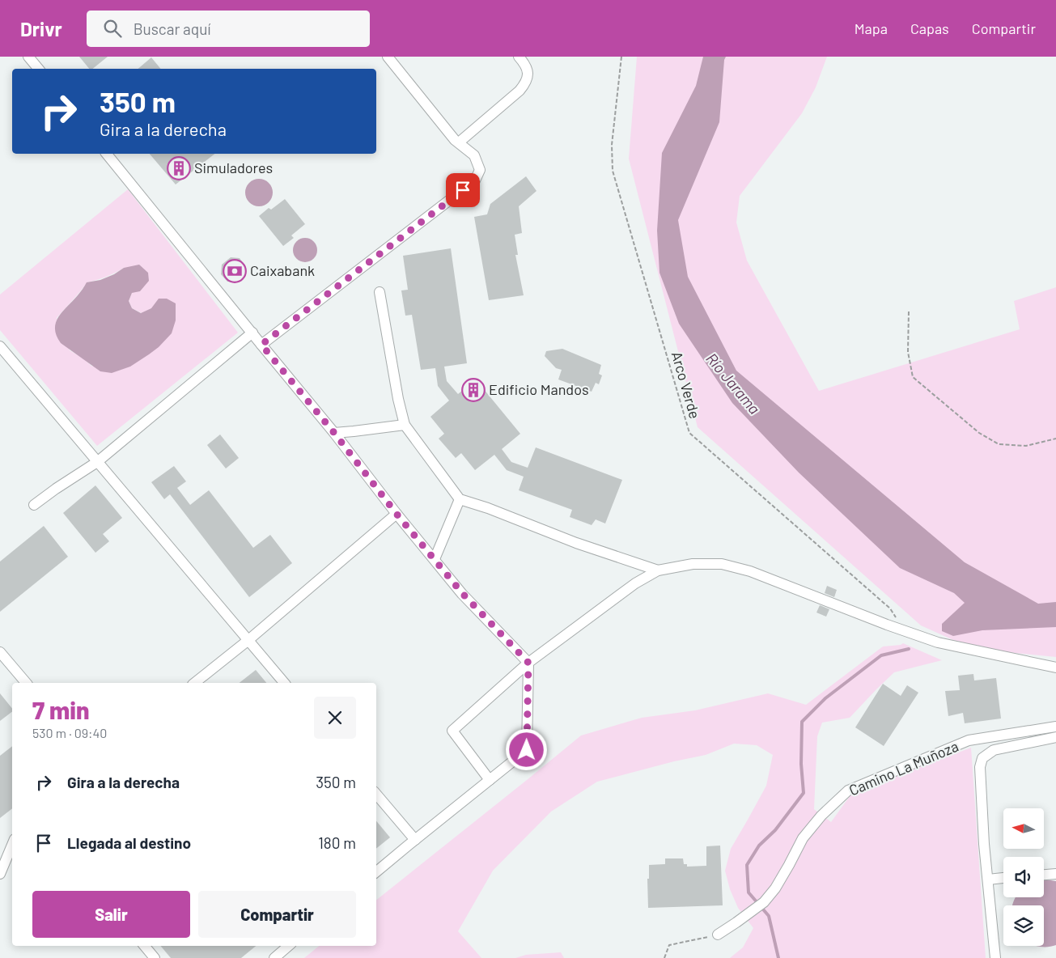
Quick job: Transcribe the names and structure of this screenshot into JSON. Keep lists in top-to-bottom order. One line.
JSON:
{"streets":{"lane":["Camino La Muñoza"],"path":["Arco Verde"]},"water":["Río Jarama"],"places":{"building":["Simuladores","Edificio Mandos"],"bank":["Caixabank"]},"north":"left","page":{"header":"Drivr","search":"Buscar aquí","nav":["Mapa","Capas","Compartir"],"turn":["350 m","Gira a la derecha"],"heading":["7 min","530 m · 09:40"],"list":[{"name":"Gira a la derecha","value":"350 m"},{"name":"Llegada al destino","value":"180 m"}],"buttons":["Salir","Compartir"]}}
